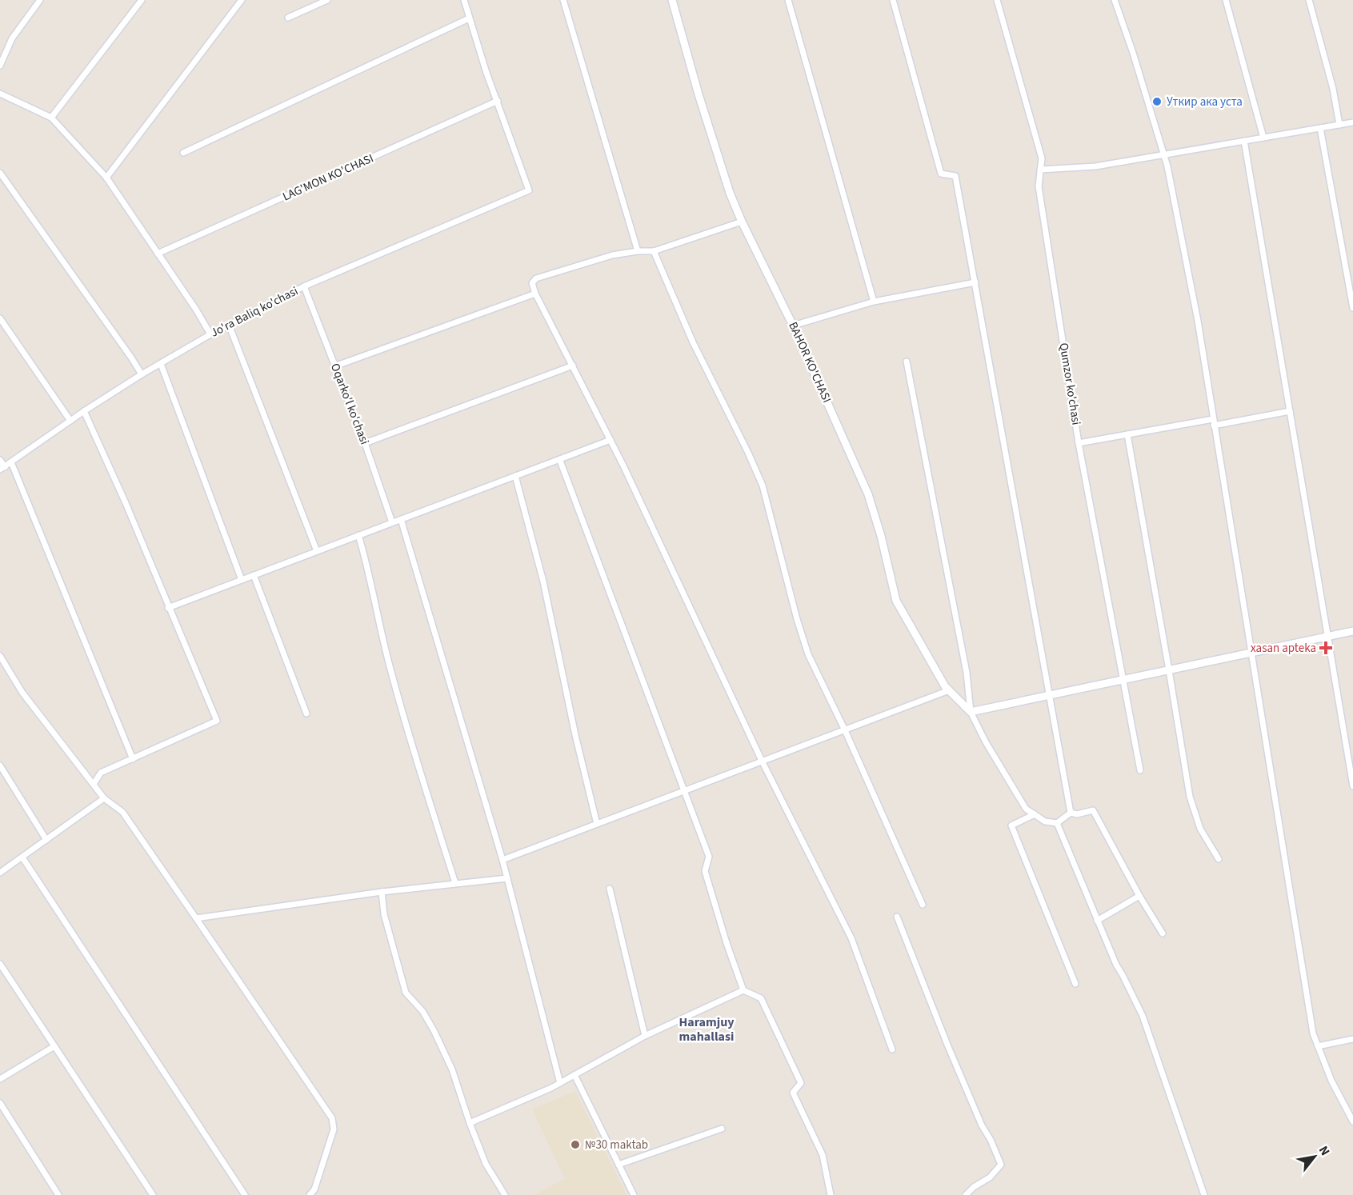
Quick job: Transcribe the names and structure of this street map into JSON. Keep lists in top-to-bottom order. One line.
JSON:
{"streets":{"street":["LAG'MON KO'CHASI","Jo'ra Baliq ko'chasi","BAHOR KO'CHASI","Qumzor ko'chasi","Oqarko'l ko'chasi"]},"crossings":[["LAG'MON KO'CHASI","Jo'ra Baliq ko'chasi"],["Jo'ra Baliq ko'chasi","Oqarko'l ko'chasi"]],"districts":["Haramjuy mahallasi"],"places":{"other":["Уткир ака уста","№30 maktab"],"health":["xasan apteka"]},"north":"top right"}
